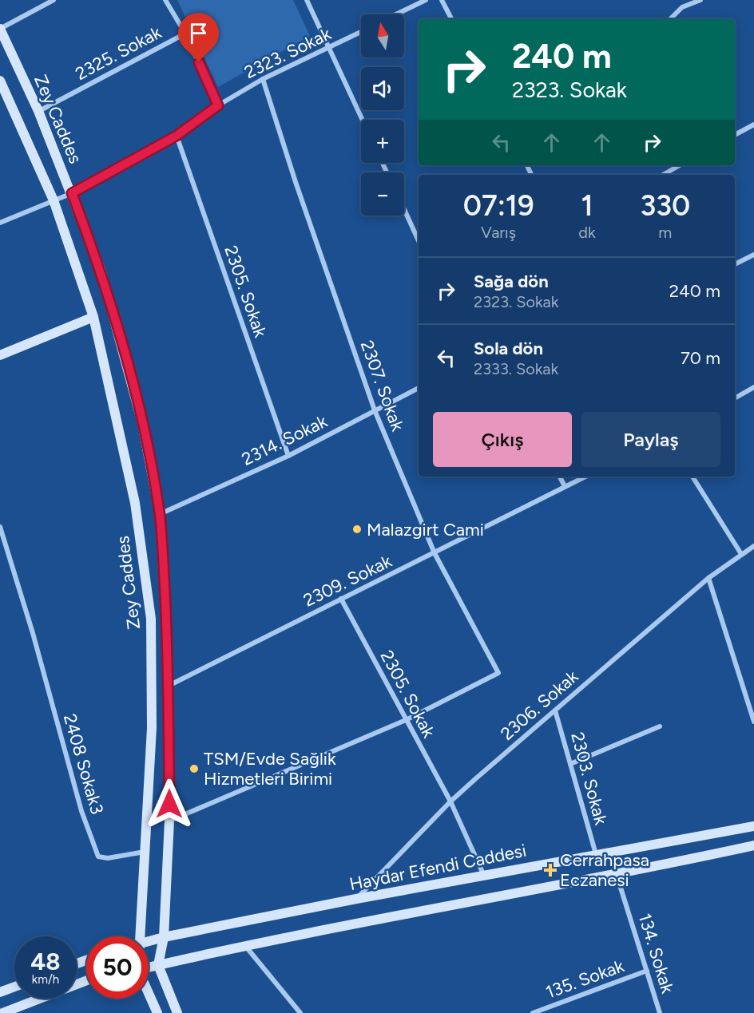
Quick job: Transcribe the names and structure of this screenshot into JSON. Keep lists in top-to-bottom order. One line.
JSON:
{"streets":{"main road":["Zey Caddes","Haydar Efendi Caddesi"],"street":["2325. Sokak","2323. Sokak","2305. Sokak","2307. Sokak","2314. Sokak","2309. Sokak","2306. Sokak","2408 Sokak3","2303. Sokak","134. Sokak","135. Sokak"]},"crossings":[["2325. Sokak","Zey Caddes"],["2323. Sokak","Zey Caddes"],["2323. Sokak","2305. Sokak"],["2323. Sokak","2307. Sokak"],["Zey Caddes","2314. Sokak"],["Zey Caddes","2309. Sokak"],["Zey Caddes","2408 Sokak3"],["Zey Caddes","Haydar Efendi Caddesi"],["2305. Sokak","2307. Sokak"],["2305. Sokak","2314. Sokak"],["2305. Sokak","2309. Sokak"],["2305. Sokak","2306. Sokak"],["2305. Sokak","Haydar Efendi Caddesi"],["2307. Sokak","2314. Sokak"],["2307. Sokak","2309. Sokak"],["2306. Sokak","2303. Sokak"],["2306. Sokak","Haydar Efendi Caddesi"],["2303. Sokak","Haydar Efendi Caddesi"],["134. Sokak","135. Sokak"]],"places":{"other":["Malazgirt Cami","TSM/Evde Sağlık Hizmetleri Birimi"],"health":["Cerrahpasa Eczanesi"]},"north":"top","page":{"map_buttons":["+","−"],"turn":["240 m","2323. Sokak"],"eta":["07:19","Varış","1","dk","330","m"],"list":[{"name":"Sağa dön","note":"2323. Sokak","value":"240 m"},{"name":"Sola dön","note":"2333. Sokak","value":"70 m"}],"buttons":["Çıkış","Paylaş"],"speed":"48 km/h","limit":"50"}}
